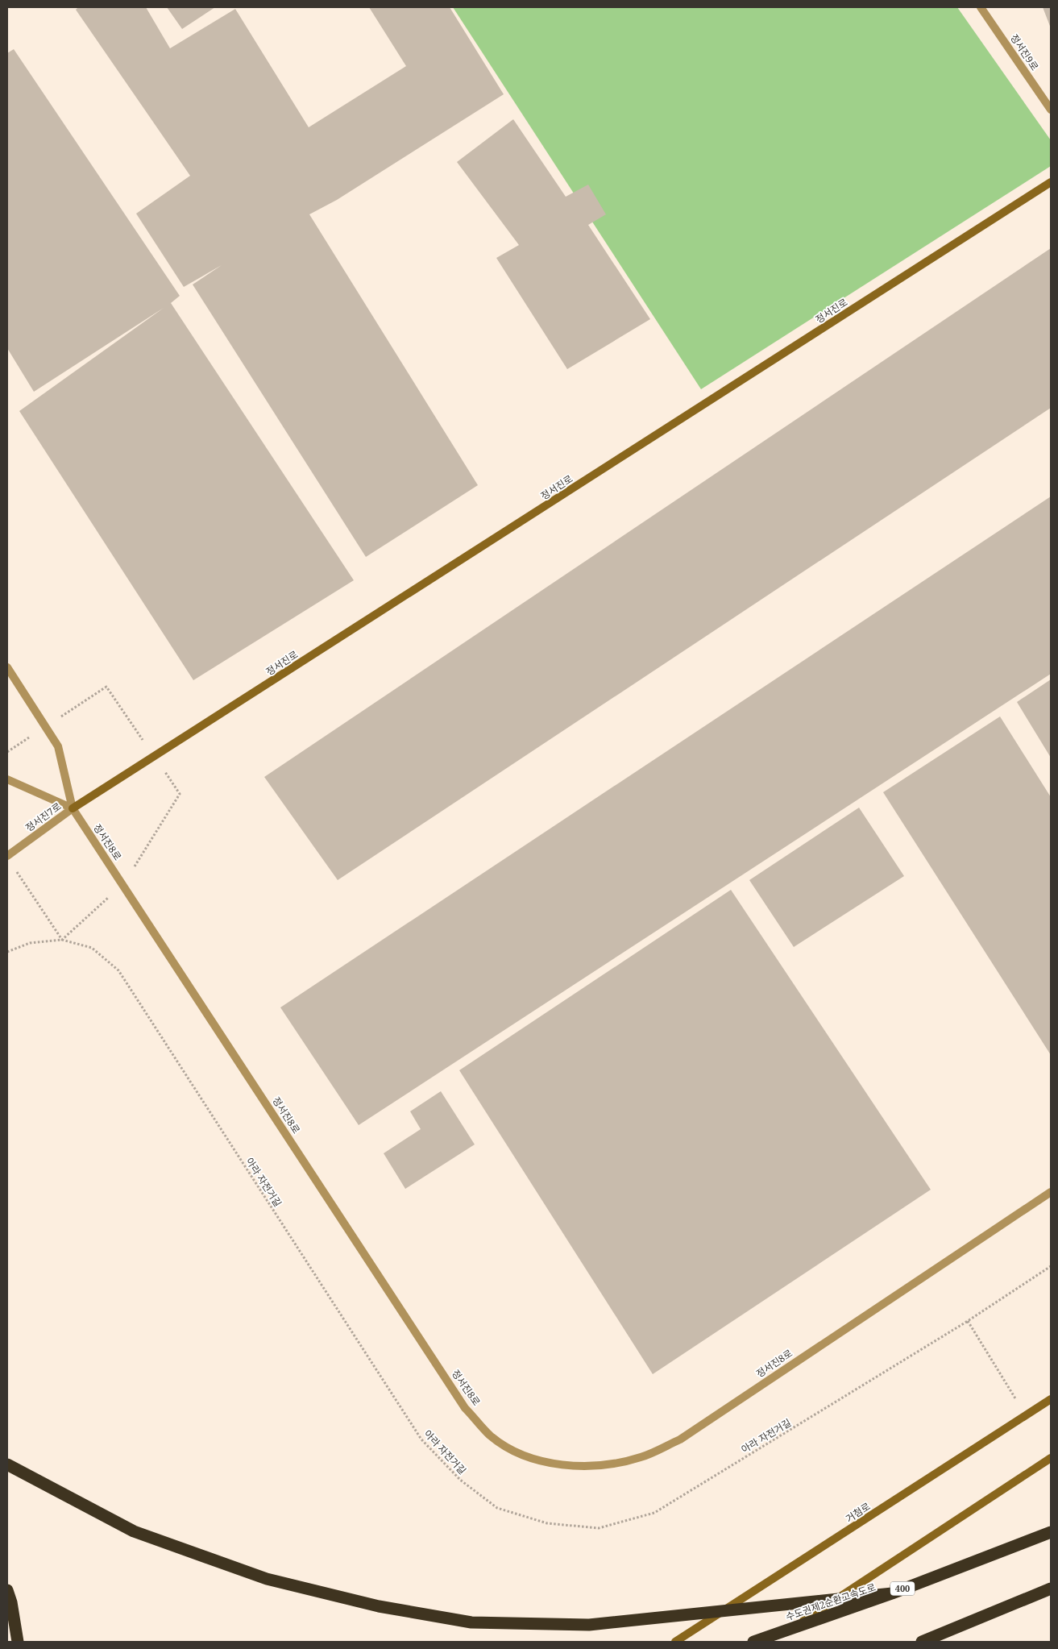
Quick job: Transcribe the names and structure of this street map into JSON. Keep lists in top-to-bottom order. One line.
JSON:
{"streets":{"highway":["400","수도권제2순환고속도로"],"street":["정서진9로","정서진로","정서진7로","정서진8로","거첨로"],"path":["아라 자전거길"]},"crossings":[["정서진로","정서진7로"],["정서진로","정서진8로"],["정서진7로","정서진8로"]]}
